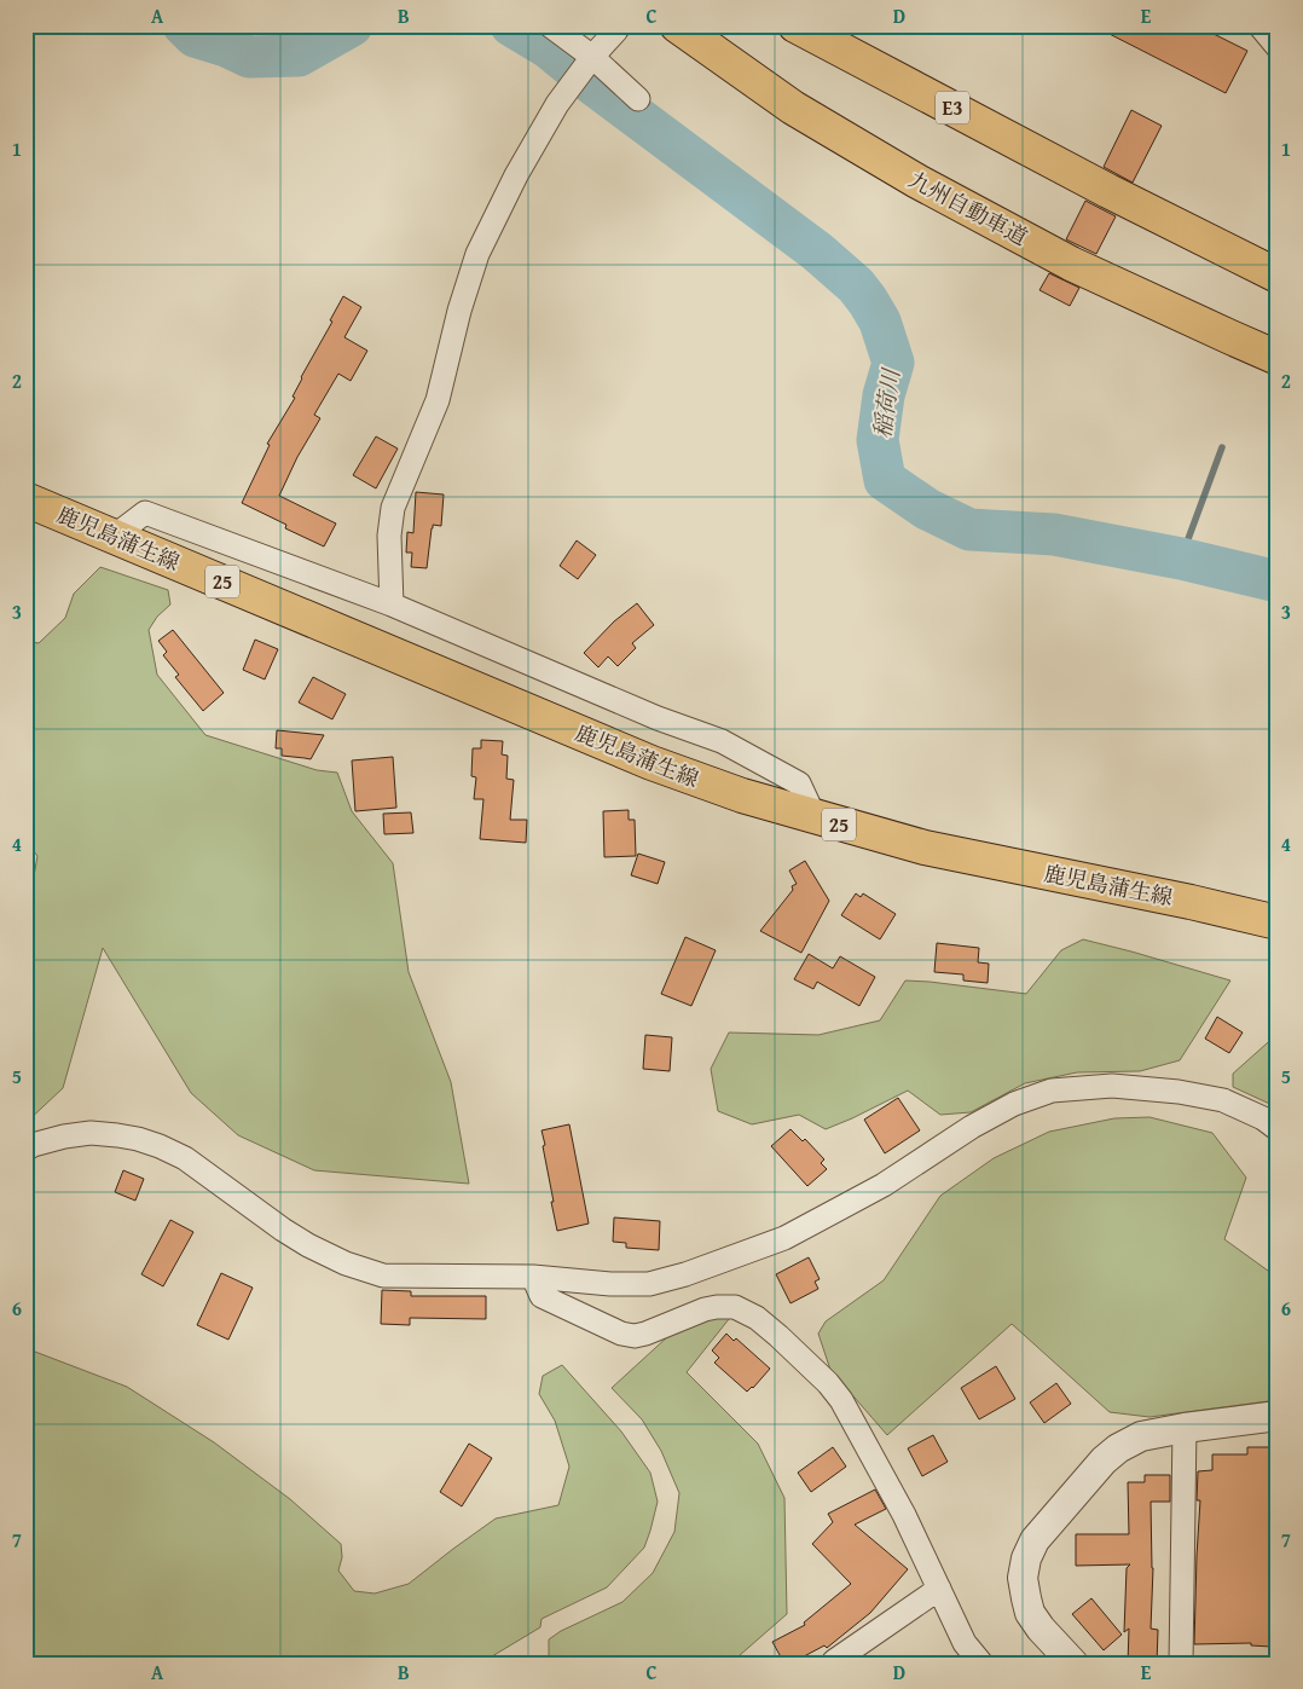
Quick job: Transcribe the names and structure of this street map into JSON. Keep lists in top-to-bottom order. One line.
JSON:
{"streets":{"main road":["E3","九州自動車道","鹿児島蒲生線","25"]},"water":["稲荷川"],"grid":{"columns":["A","B","C","D","E"],"rows":["1","2","3","4","5","6","7"]}}
